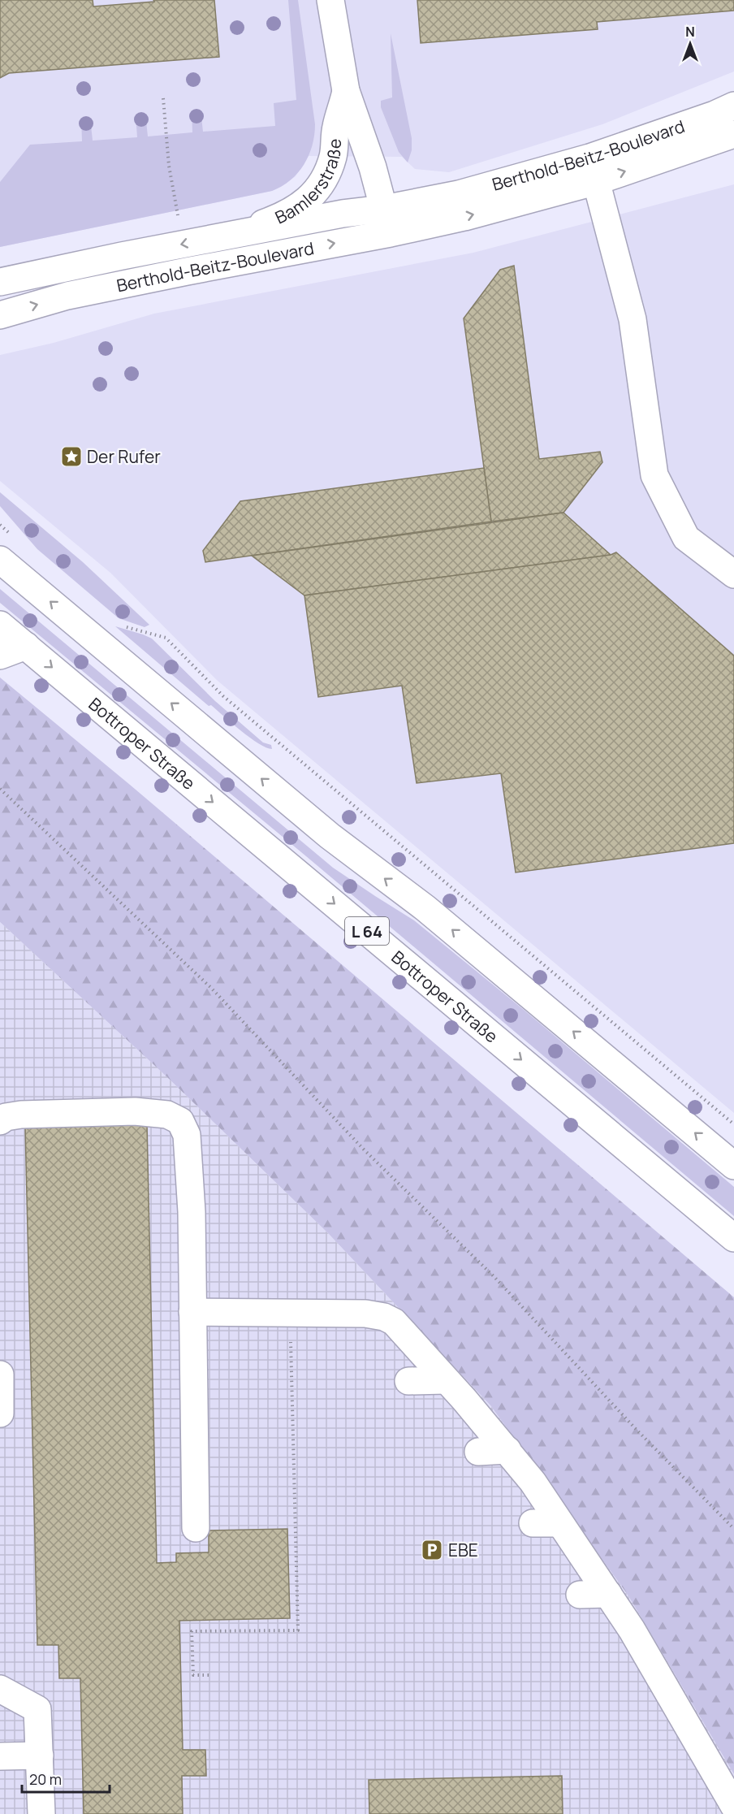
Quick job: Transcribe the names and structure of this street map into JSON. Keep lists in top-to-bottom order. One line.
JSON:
{"streets":{"main road":["Berthold-Beitz-Boulevard","Bamlerstraße","Bottroper Straße","L 64"]},"crossings":[["Berthold-Beitz-Boulevard","Bamlerstraße"]],"places":{"place":["Der Rufer"],"parking":["EBE"]},"scale_bar":"20 m","north":"top"}
